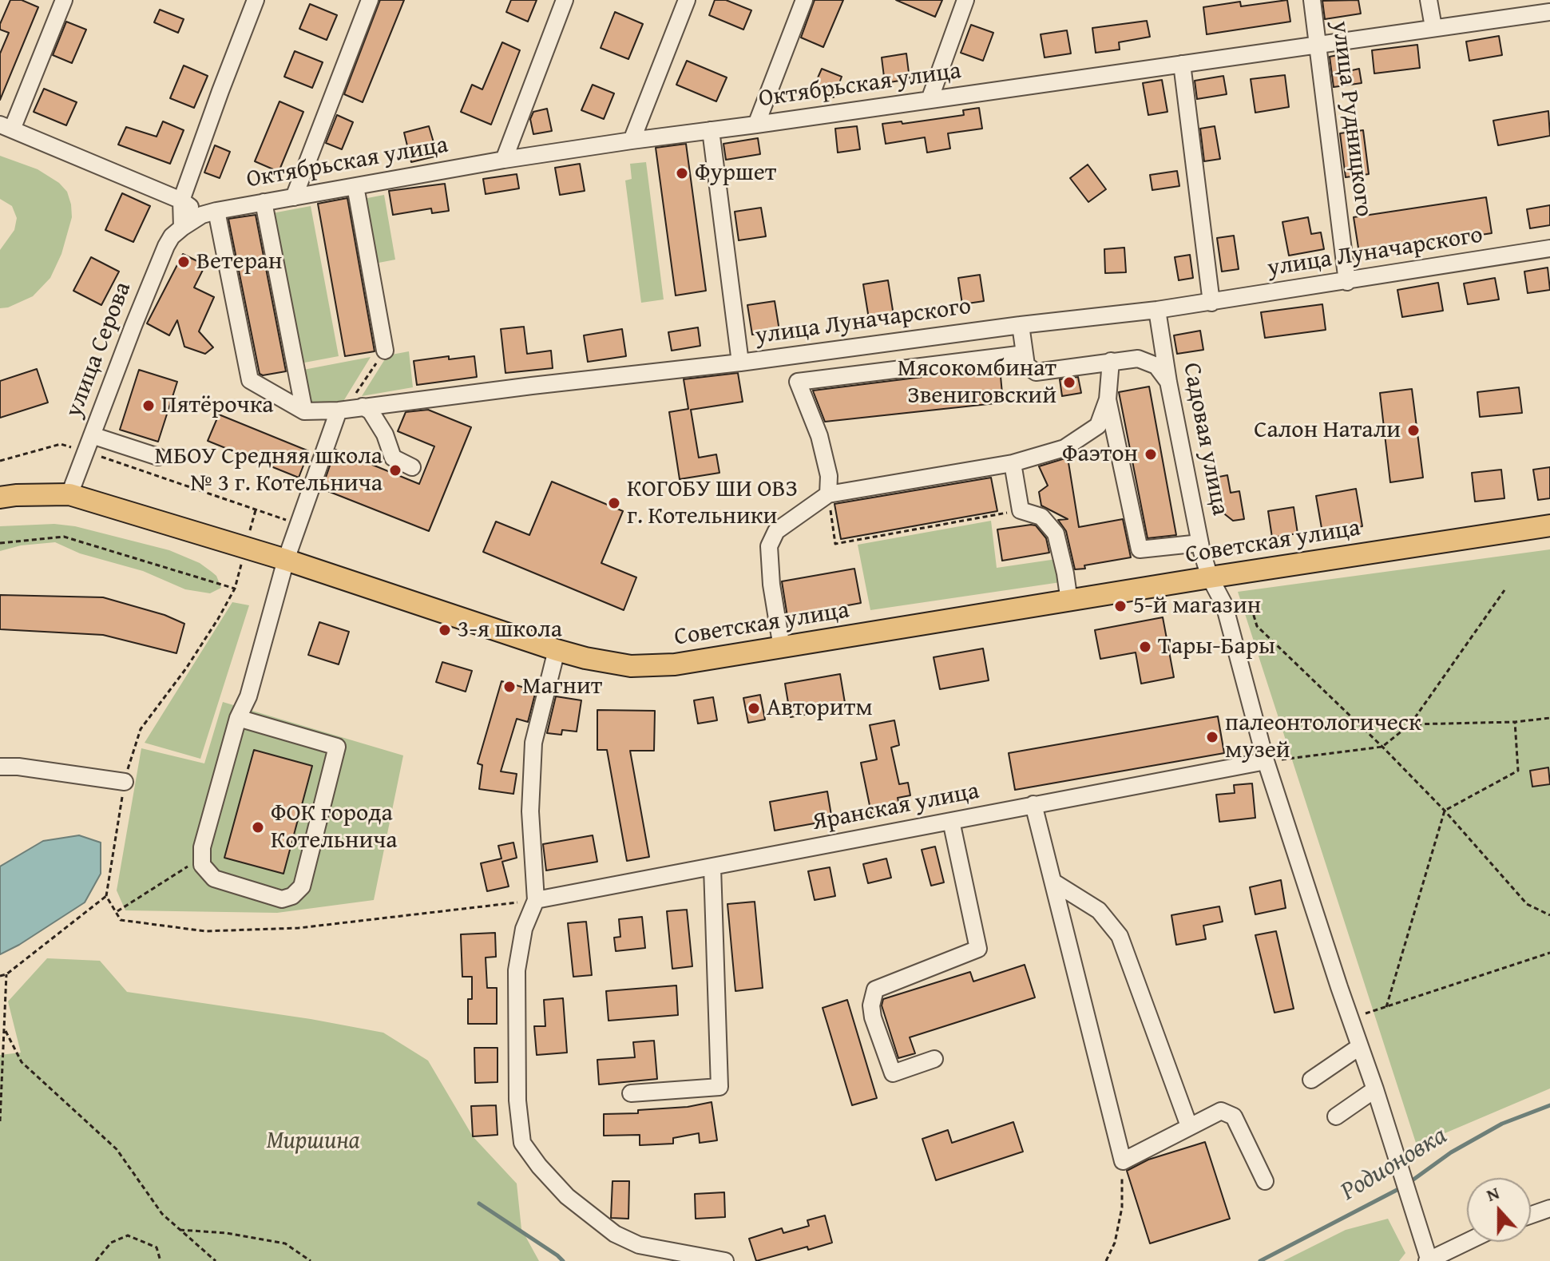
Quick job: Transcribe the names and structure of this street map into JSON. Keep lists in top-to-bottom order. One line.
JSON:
{"streets":{"main road":["Советская улица"],"street":["Октябрьская улица","улица Рудницкого","улица Луначарского","улица Серова","Садовая улица","Яранская улица"]},"crossings":[["Октябрьская улица","улица Рудницкого"],["Октябрьская улица","улица Серова"],["улица Рудницкого","улица Луначарского"],["улица Луначарского","Садовая улица"],["улица Серова","Советская улица"],["Садовая улица","Советская улица"],["Садовая улица","Яранская улица"]],"water":["Родионовка"],"parks":["Миршина"],"places":["Фуршет","Ветеран","Мясокомбинат Звениговский","Пятёрочка","Салон Натали","Фаэтон","МБОУ Средняя школа № 3 г. Котельнича","КОГОБУ ШИ ОВЗ г. Котельники","5-й магазин","3-я школа","Тары-Бары","Магнит","Авторитм","палеонтологическ музей","ФОК города Котельнича"],"north":"top"}
